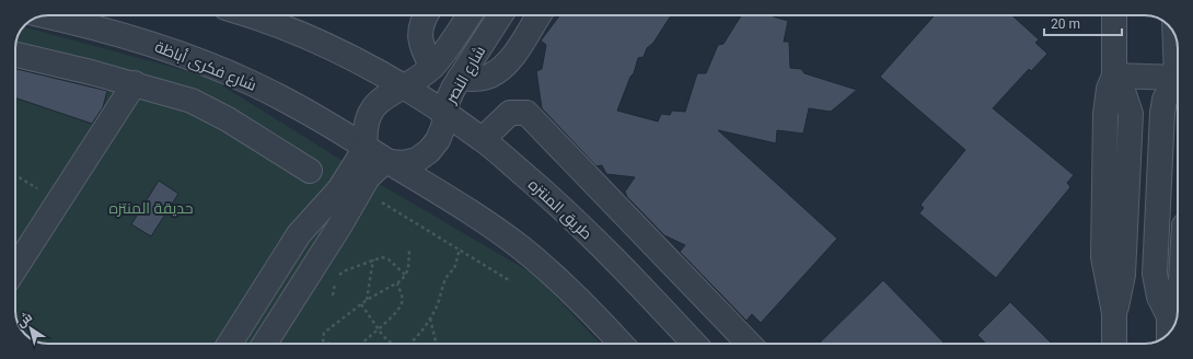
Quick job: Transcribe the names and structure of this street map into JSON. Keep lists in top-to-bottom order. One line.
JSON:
{"streets":{"street":["شارع فكرى أباظة","شارع النصر","طريق المنتزه"]},"crossings":[["شارع فكرى أباظة","شارع النصر"],["شارع فكرى أباظة","طريق المنتزه"],["شارع النصر","طريق المنتزه"]],"parks":["حديقة المنتزه"],"scale_bar":"20 m","north":"top left"}
